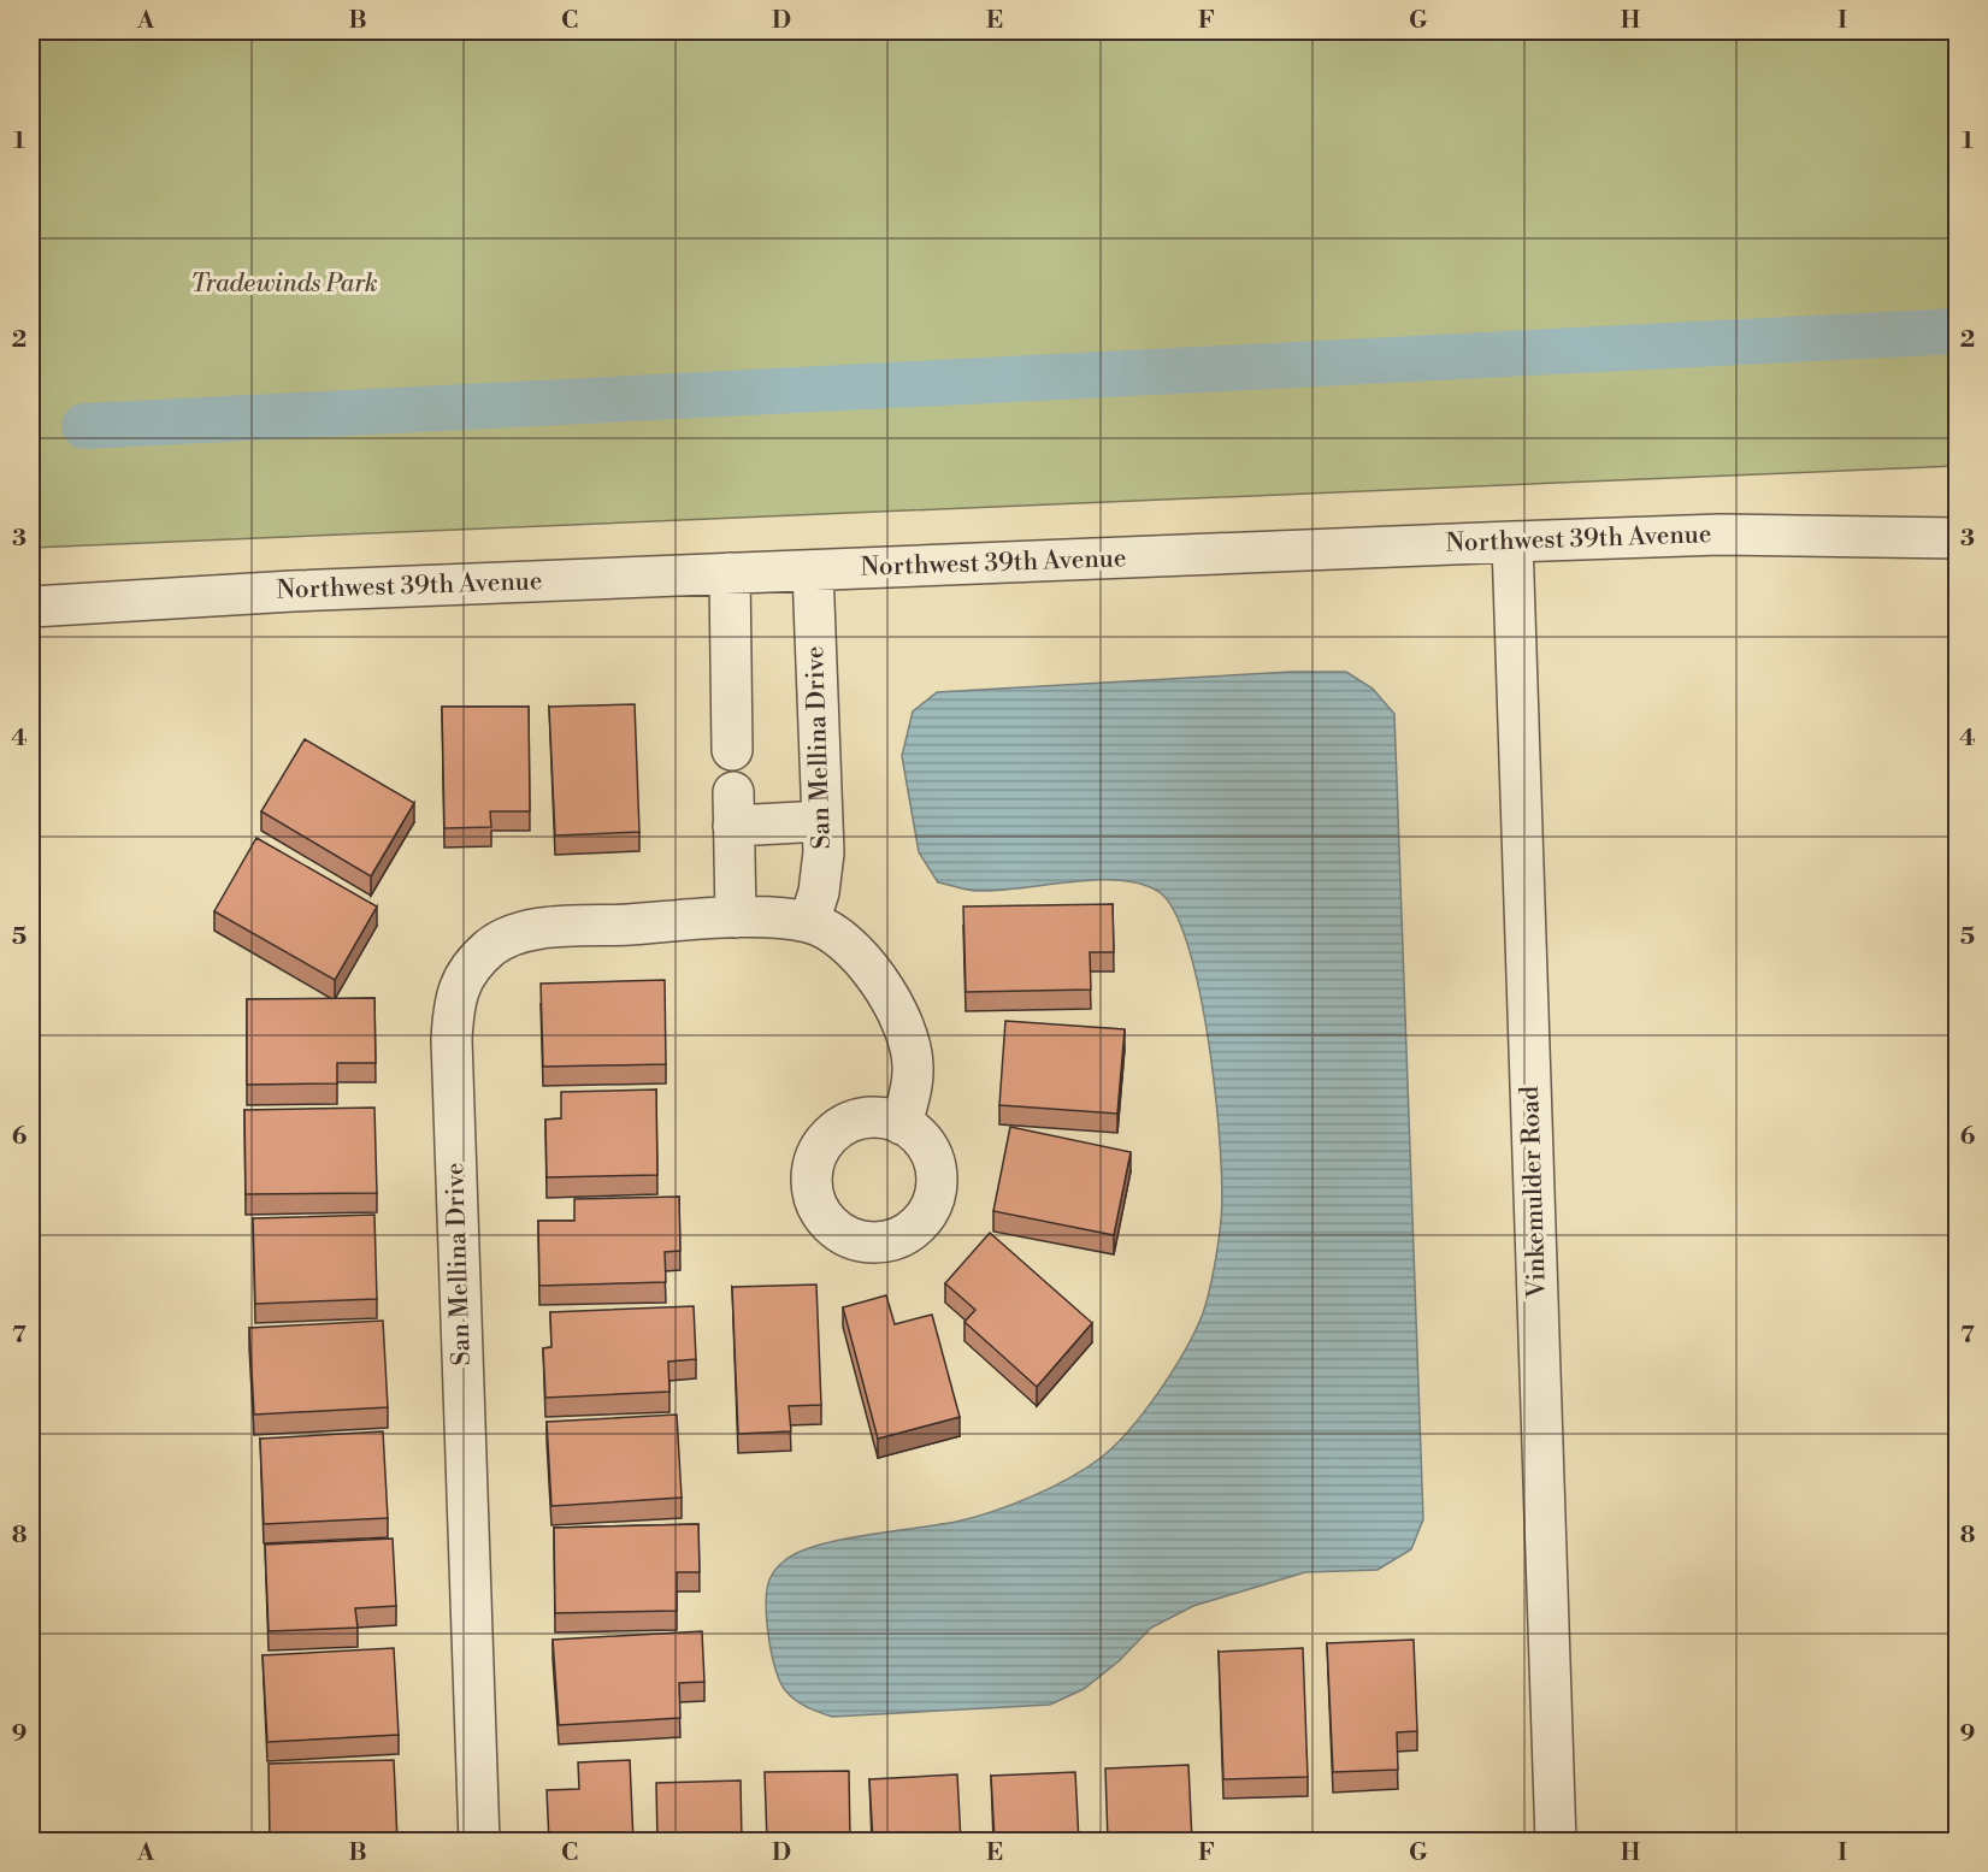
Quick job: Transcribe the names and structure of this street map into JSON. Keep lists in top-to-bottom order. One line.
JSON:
{"streets":{"street":["Northwest 39th Avenue","San Mellina Drive","Vinkemulder Road"]},"crossings":[["Northwest 39th Avenue","San Mellina Drive"],["Northwest 39th Avenue","Vinkemulder Road"]],"parks":["Tradewinds Park"],"grid":{"columns":["A","B","C","D","E","F","G","H","I"],"rows":["1","2","3","4","5","6","7","8","9"]}}
